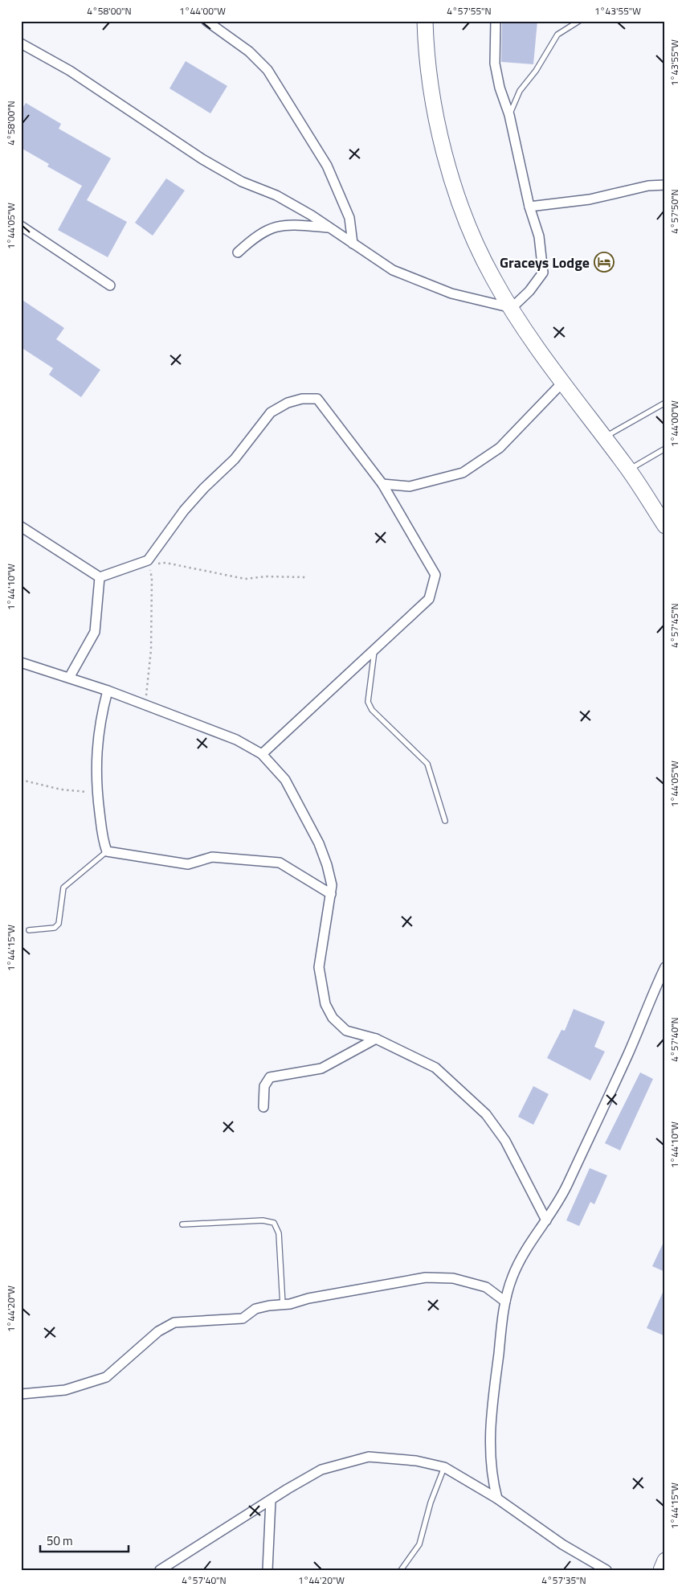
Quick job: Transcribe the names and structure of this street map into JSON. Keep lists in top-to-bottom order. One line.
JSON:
{"places":{"hotel":["Graceys Lodge"]},"scale_bar":"50 m","coordinates":["4°58'00\"N","1°44'00\"W","4°57'55\"N","1°43'55\"W","4°57'50\"N","1°44'05\"W","1°44'10\"W","4°57'45\"N","1°44'15\"W","4°57'40\"N","1°44'20\"W","4°57'35\"N"]}
